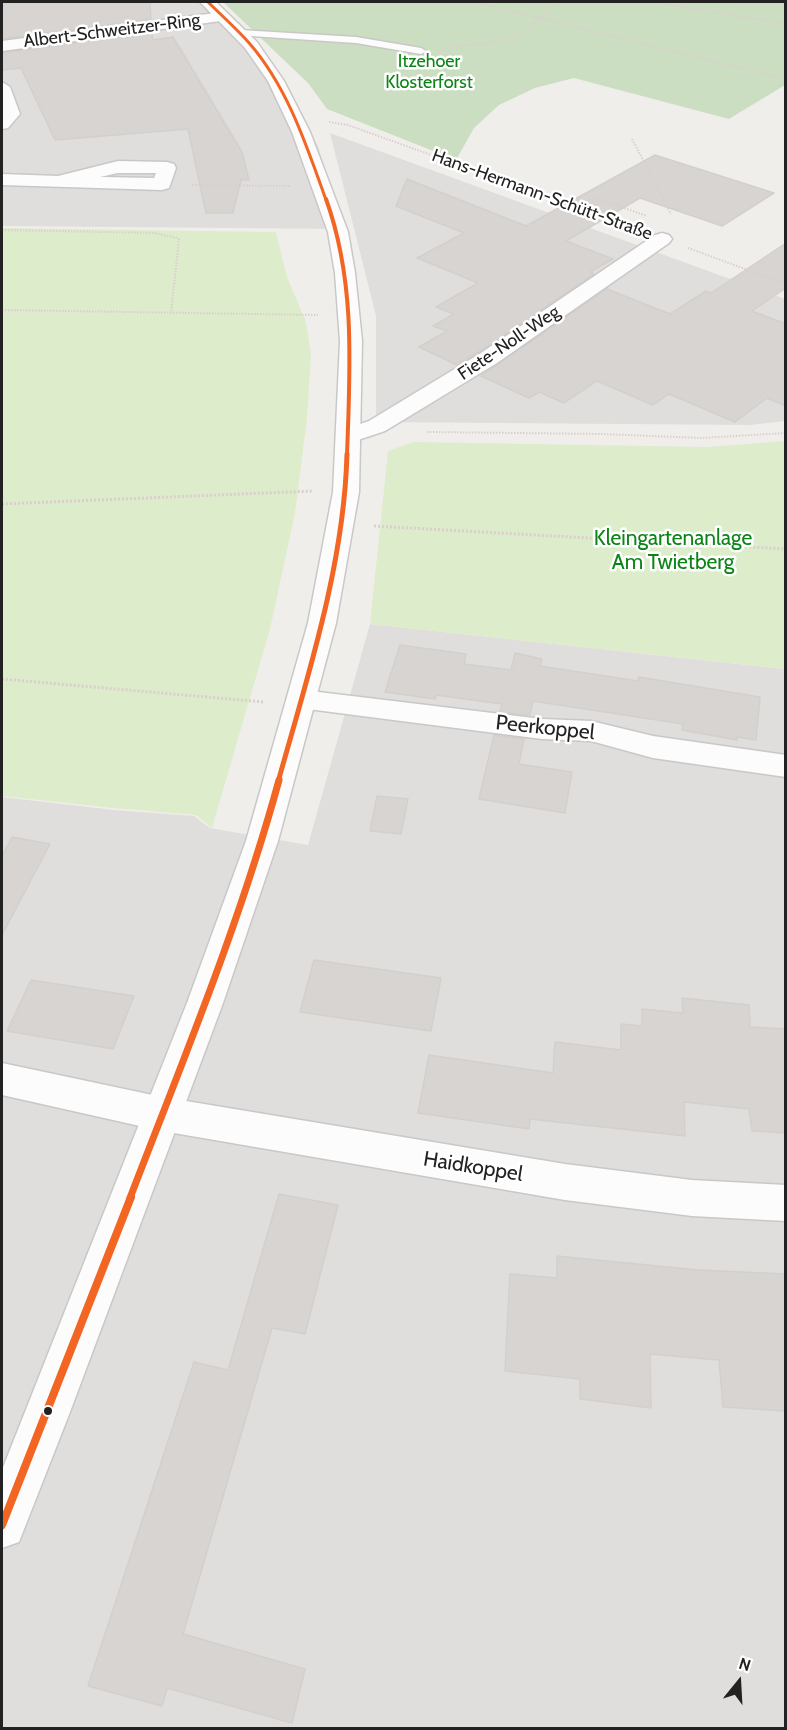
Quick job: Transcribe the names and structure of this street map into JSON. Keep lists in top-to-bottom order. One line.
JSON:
{"streets":{"street":["Albert-Schweitzer-Ring","Fiete-Noll-Weg","Peerkoppel","Haidkoppel"],"path":["Hans-Hermann-Schütt-Straße"]},"crossings":[["Hans-Hermann-Schütt-Straße","Fiete-Noll-Weg"]],"parks":["Itzehoer Klosterforst","Kleingartenanlage Am Twietberg"],"north":"top"}
